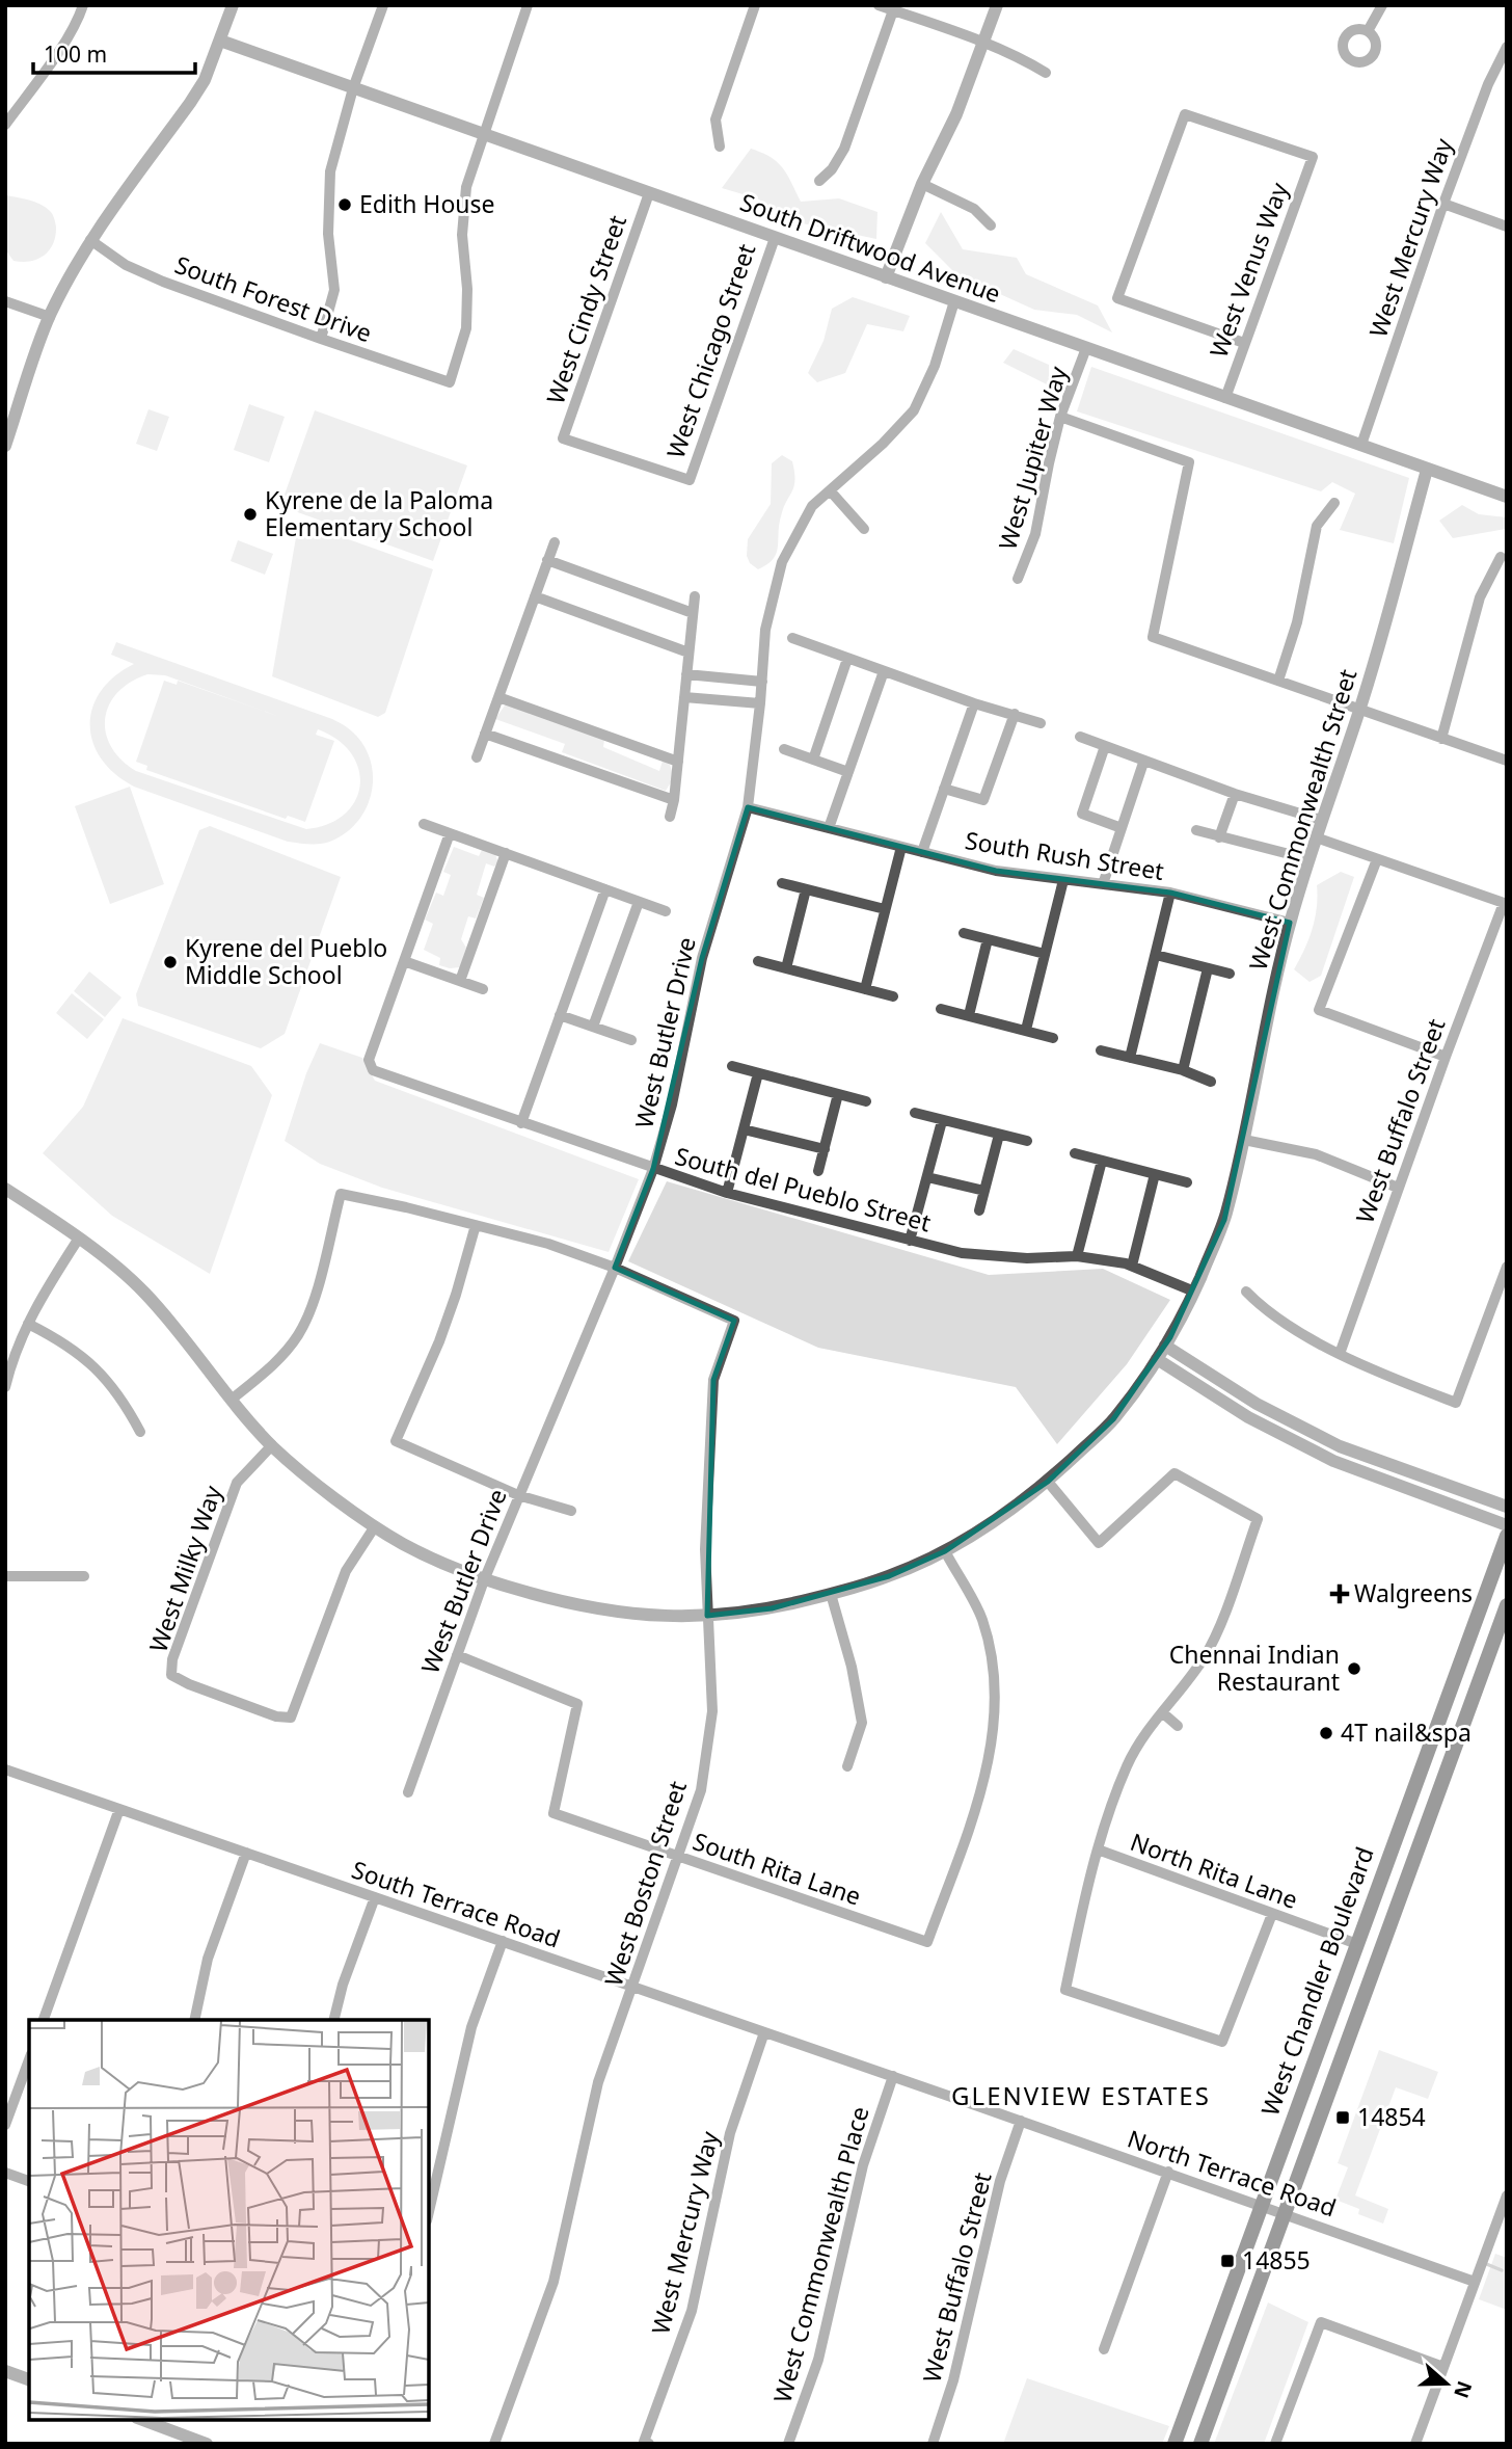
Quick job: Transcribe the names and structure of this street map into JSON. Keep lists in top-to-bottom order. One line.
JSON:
{"streets":{"main road":["West Chandler Boulevard"],"street":["West Mercury Way","South Driftwood Avenue","West Venus Way","South Forest Drive","West Cindy Street","West Chicago Street","West Jupiter Way","West Commonwealth Street","South Rush Street","West Butler Drive","West Buffalo Street","South del Pueblo Street","West Milky Way","South Rita Lane","North Rita Lane","West Boston Street","South Terrace Road","North Terrace Road","West Commonwealth Place"]},"crossings":[["West Mercury Way","South Driftwood Avenue"],["West Mercury Way","South Terrace Road"],["South Driftwood Avenue","West Venus Way"],["South Driftwood Avenue","South Forest Drive"],["South Driftwood Avenue","West Cindy Street"],["South Driftwood Avenue","West Chicago Street"],["South Driftwood Avenue","West Jupiter Way"],["South Driftwood Avenue","West Commonwealth Street"],["South Driftwood Avenue","West Butler Drive"],["West Cindy Street","West Chicago Street"],["West Commonwealth Street","South Rush Street"],["West Commonwealth Street","West Butler Drive"],["West Commonwealth Street","South del Pueblo Street"],["West Commonwealth Street","West Milky Way"],["West Commonwealth Street","South Rita Lane"],["West Commonwealth Street","West Boston Street"],["South Rush Street","West Butler Drive"],["West Butler Drive","South del Pueblo Street"],["West Butler Drive","South Rita Lane"],["West Butler Drive","West Boston Street"],["West Buffalo Street","North Terrace Road"],["South Rita Lane","West Boston Street"],["North Rita Lane","West Chandler Boulevard"],["West Boston Street","South Terrace Road"],["South Terrace Road","North Terrace Road"],["South Terrace Road","West Commonwealth Place"],["West Chandler Boulevard","North Terrace Road"],["North Terrace Road","West Commonwealth Place"]],"districts":["GLENVIEW ESTATES"],"places":{"other":["Edith House","Kyrene de la Paloma Elementary School","Kyrene del Pueblo Middle School","Chennai Indian Restaurant","4T nail&spa"],"health":["Walgreens"],"transit":["14854","14855"]},"scale_bar":"100 m","north":"right"}
